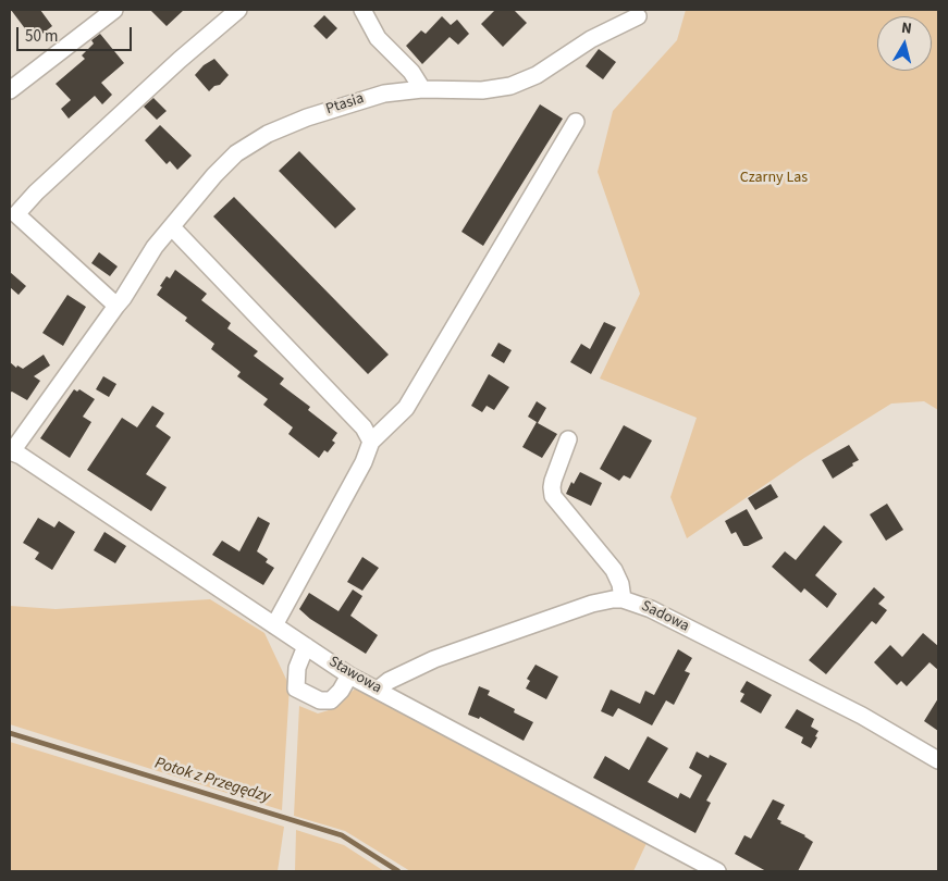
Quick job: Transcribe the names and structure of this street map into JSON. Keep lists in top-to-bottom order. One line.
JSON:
{"streets":{"street":["Ptasia","Sadowa","Stawowa"]},"crossings":[["Ptasia","Stawowa"],["Sadowa","Stawowa"]],"water":["Potok z Przegędzy"],"parks":["Czarny Las"],"scale_bar":"50 m","north":"top"}
